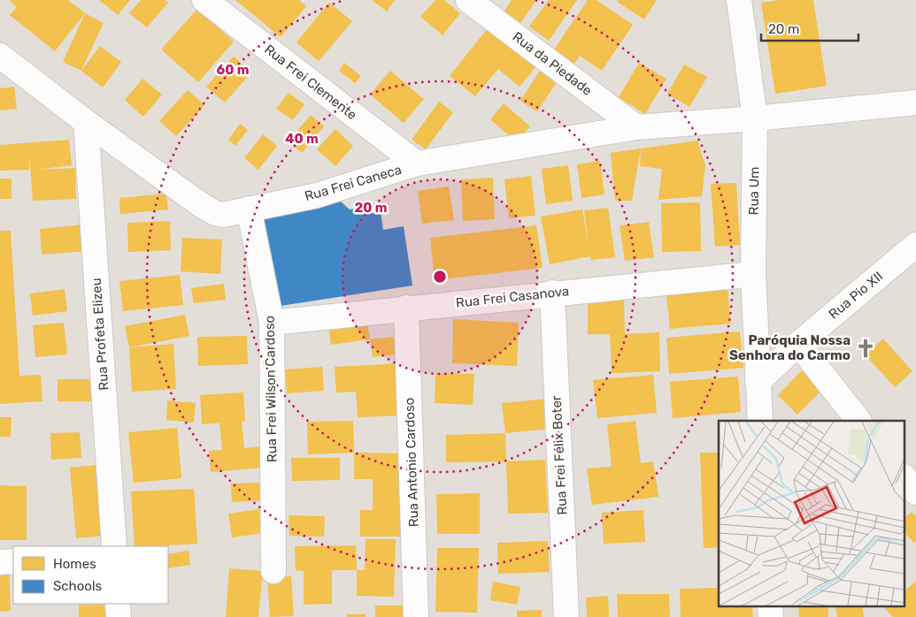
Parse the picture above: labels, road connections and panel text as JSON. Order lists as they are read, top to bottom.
{
  "streets": {
    "street": [
      "Rua da Piedade",
      "Rua Frei Clemente",
      "Rua Frei Caneca",
      "Rua Um",
      "Rua Pio XII",
      "Rua Frei Casanova",
      "Rua Profeta Elizeu",
      "Rua Frei Wilson Cardoso",
      "Rua Frei Félix Boter",
      "Rua Antonio Cardoso"
    ]
  },
  "crossings": [
    ["Rua da Piedade", "Rua Frei Caneca"],
    ["Rua Frei Clemente", "Rua Frei Caneca"],
    ["Rua Frei Caneca", "Rua Um"],
    ["Rua Frei Caneca", "Rua Profeta Elizeu"],
    ["Rua Frei Caneca", "Rua Frei Wilson Cardoso"],
    ["Rua Um", "Rua Pio XII"],
    ["Rua Um", "Rua Frei Casanova"],
    ["Rua Frei Casanova", "Rua Frei Wilson Cardoso"],
    ["Rua Frei Casanova", "Rua Frei Félix Boter"],
    ["Rua Frei Casanova", "Rua Antonio Cardoso"]
  ],
  "places": {
    "church": ["Paróquia Nossa Senhora do Carmo"]
  },
  "legend": ["Homes", "Schools"],
  "scale_bar": "20 m",
  "rings": ["60 m", "40 m", "20 m"]
}
